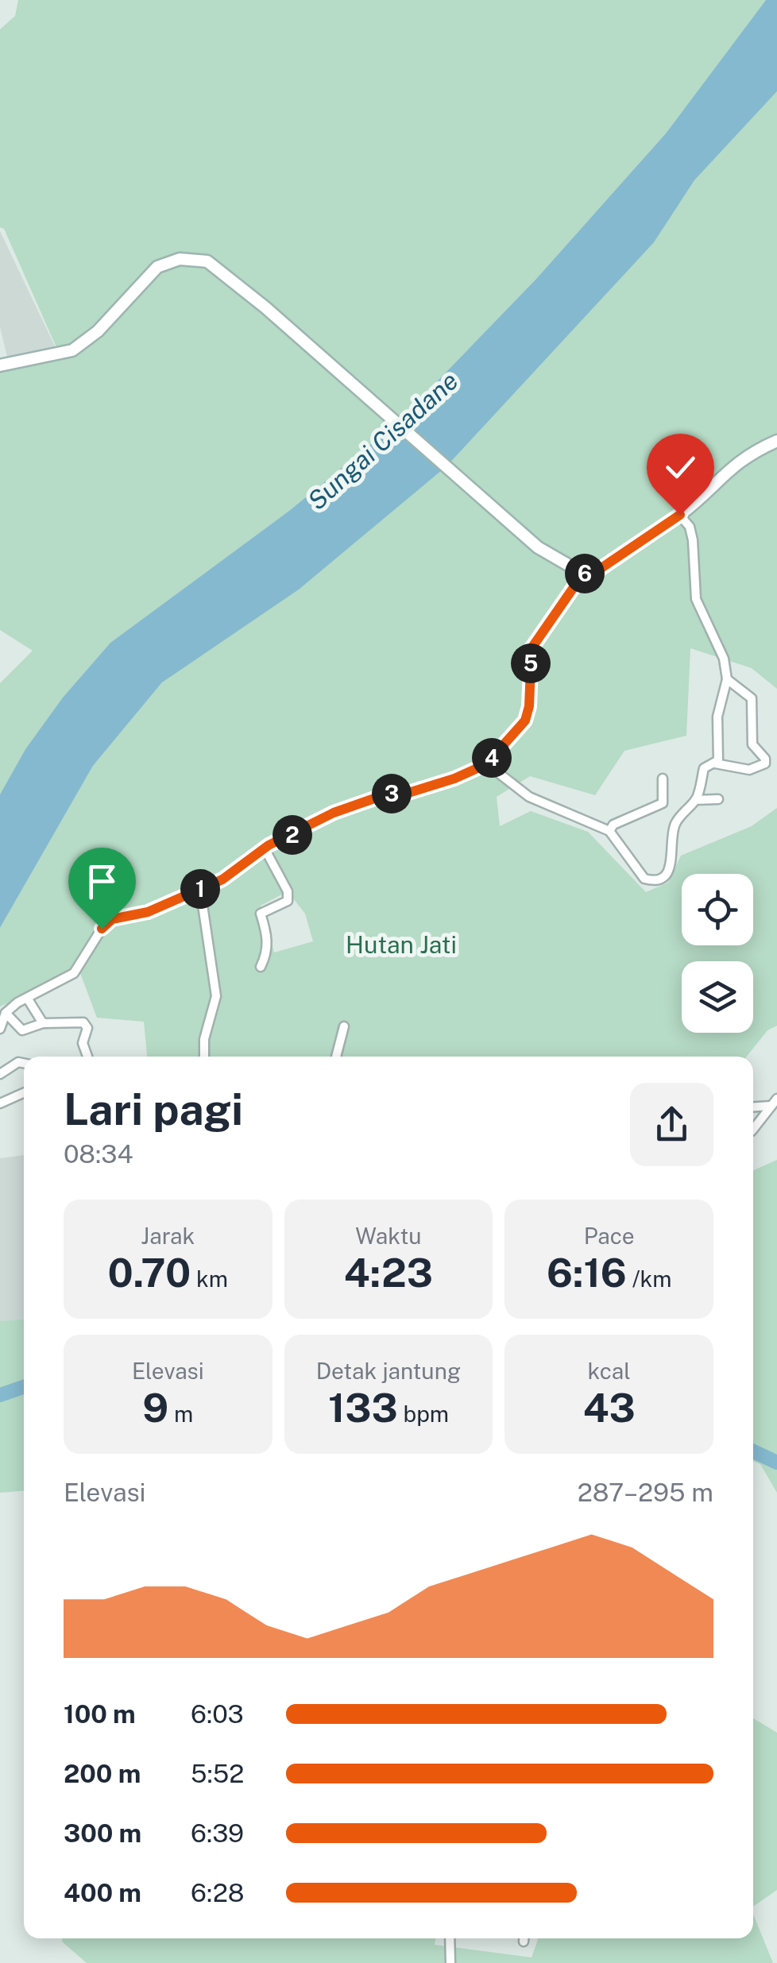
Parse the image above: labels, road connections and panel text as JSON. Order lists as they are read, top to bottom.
{
  "water": ["Sungai Cisadane"],
  "parks": ["Hutan Jati"],
  "page": {
    "pins": [
      "6",
      "5",
      "4",
      "3",
      "2",
      "1"
    ],
    "heading": ["Lari pagi", "08:34"],
    "stats": [
      ["Jarak", "0.70 km"],
      ["Waktu", "4:23"],
      ["Pace", "6:16 /km"],
      ["Elevasi", "9 m"],
      ["Detak jantung", "133 bpm"],
      ["kcal", "43"]
    ],
    "chart": ["Elevasi", "287–295 m"],
    "list": [
      {
        "name": "100 m",
        "note": "6:03"
      },
      {
        "name": "200 m",
        "note": "5:52"
      },
      {
        "name": "300 m",
        "note": "6:39"
      },
      {
        "name": "400 m",
        "note": "6:28"
      }
    ]
  }
}
